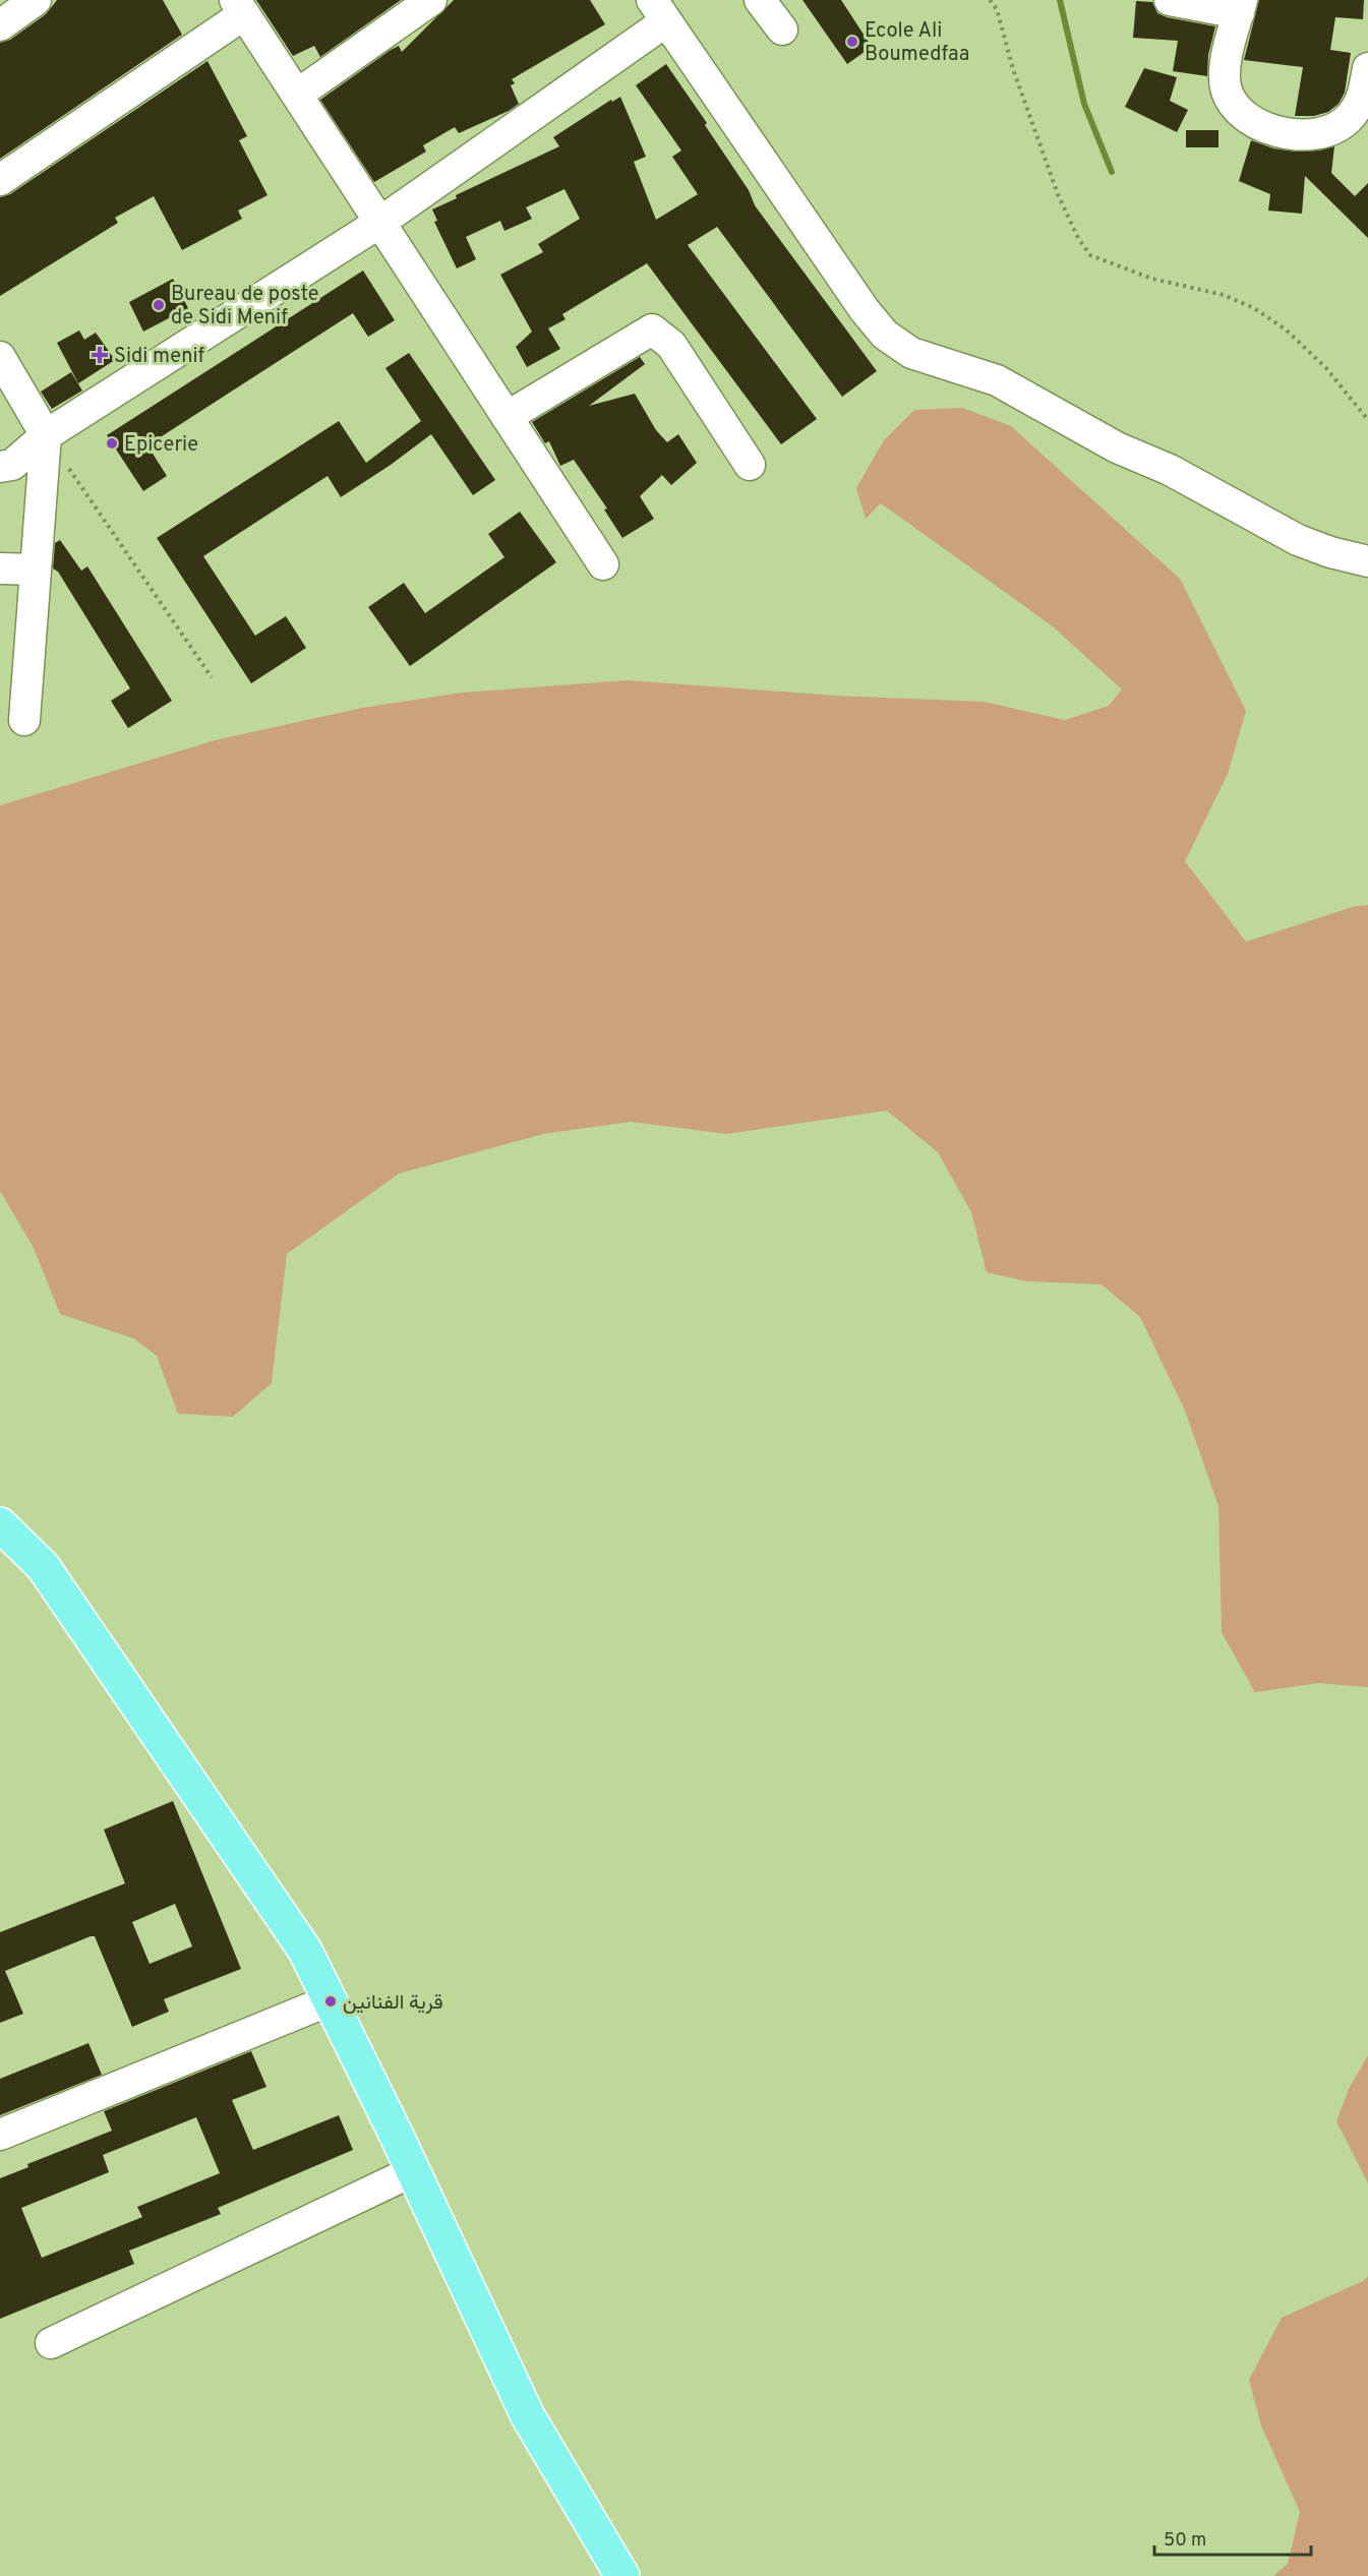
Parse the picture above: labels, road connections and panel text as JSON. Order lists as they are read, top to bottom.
{
  "places": {
    "other": [
      "Ecole Ali Boumedfaa",
      "Bureau de poste de Sidi Menif",
      "Epicerie",
      "قرية الفنانين"
    ],
    "health": ["Sidi menif"]
  },
  "scale_bar": "50 m"
}
